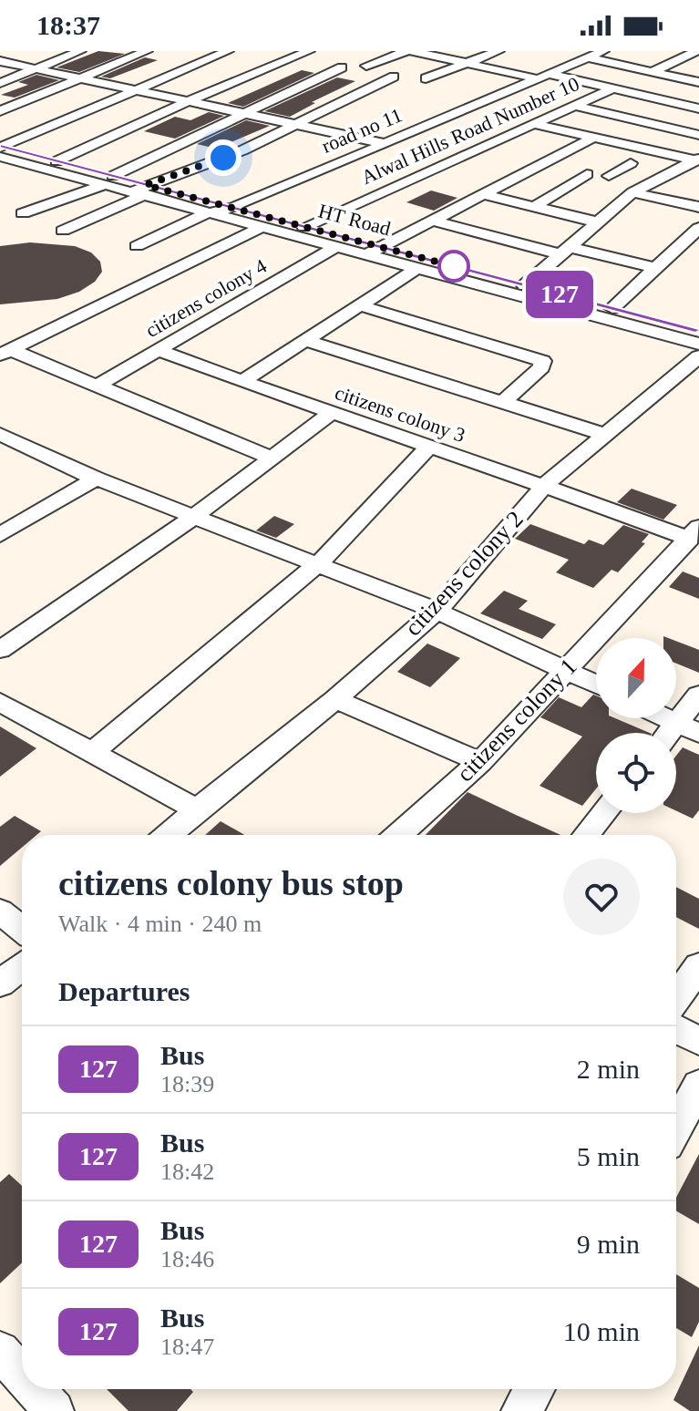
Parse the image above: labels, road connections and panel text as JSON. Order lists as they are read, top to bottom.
{
  "streets": {
    "street": [
      "road no 11",
      "Alwal Hills Road Number 10",
      "HT Road",
      "citizens colony 4",
      "citizens colony 3",
      "citizens colony 2",
      "citizens colony 1"
    ]
  },
  "crossings": [
    ["road no 11", "HT Road"],
    ["Alwal Hills Road Number 10", "HT Road"],
    ["HT Road", "citizens colony 4"],
    ["citizens colony 4", "citizens colony 3"],
    ["citizens colony 3", "citizens colony 2"],
    ["citizens colony 3", "citizens colony 1"]
  ],
  "lines": ["bus line 127"],
  "north": "top",
  "page": {
    "status": "18:37",
    "on_map": "127",
    "heading": [
      ["citizens colony bus stop", "Walk · 4 min · 240 m"],
      "Departures"
    ],
    "list": [
      {
        "mark": "127",
        "name": "Bus",
        "note": "18:39",
        "value": "2 min"
      },
      {
        "mark": "127",
        "name": "Bus",
        "note": "18:42",
        "value": "5 min"
      },
      {
        "mark": "127",
        "name": "Bus",
        "note": "18:46",
        "value": "9 min"
      },
      {
        "mark": "127",
        "name": "Bus",
        "note": "18:47",
        "value": "10 min"
      }
    ]
  }
}
